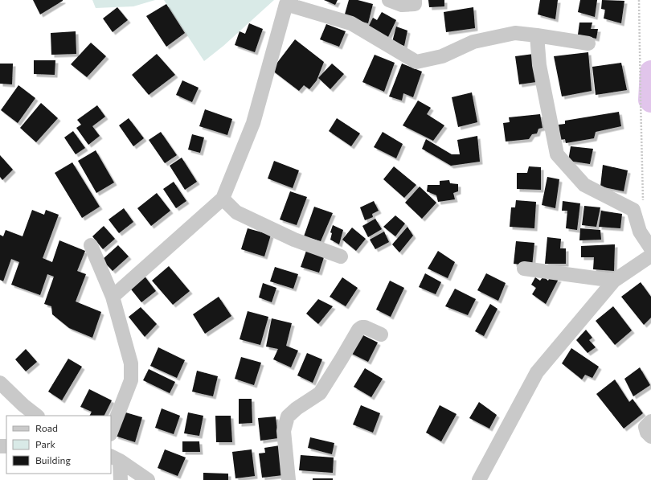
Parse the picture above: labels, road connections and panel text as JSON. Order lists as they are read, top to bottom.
{
  "legend": ["Road", "Park", "Building"]
}
